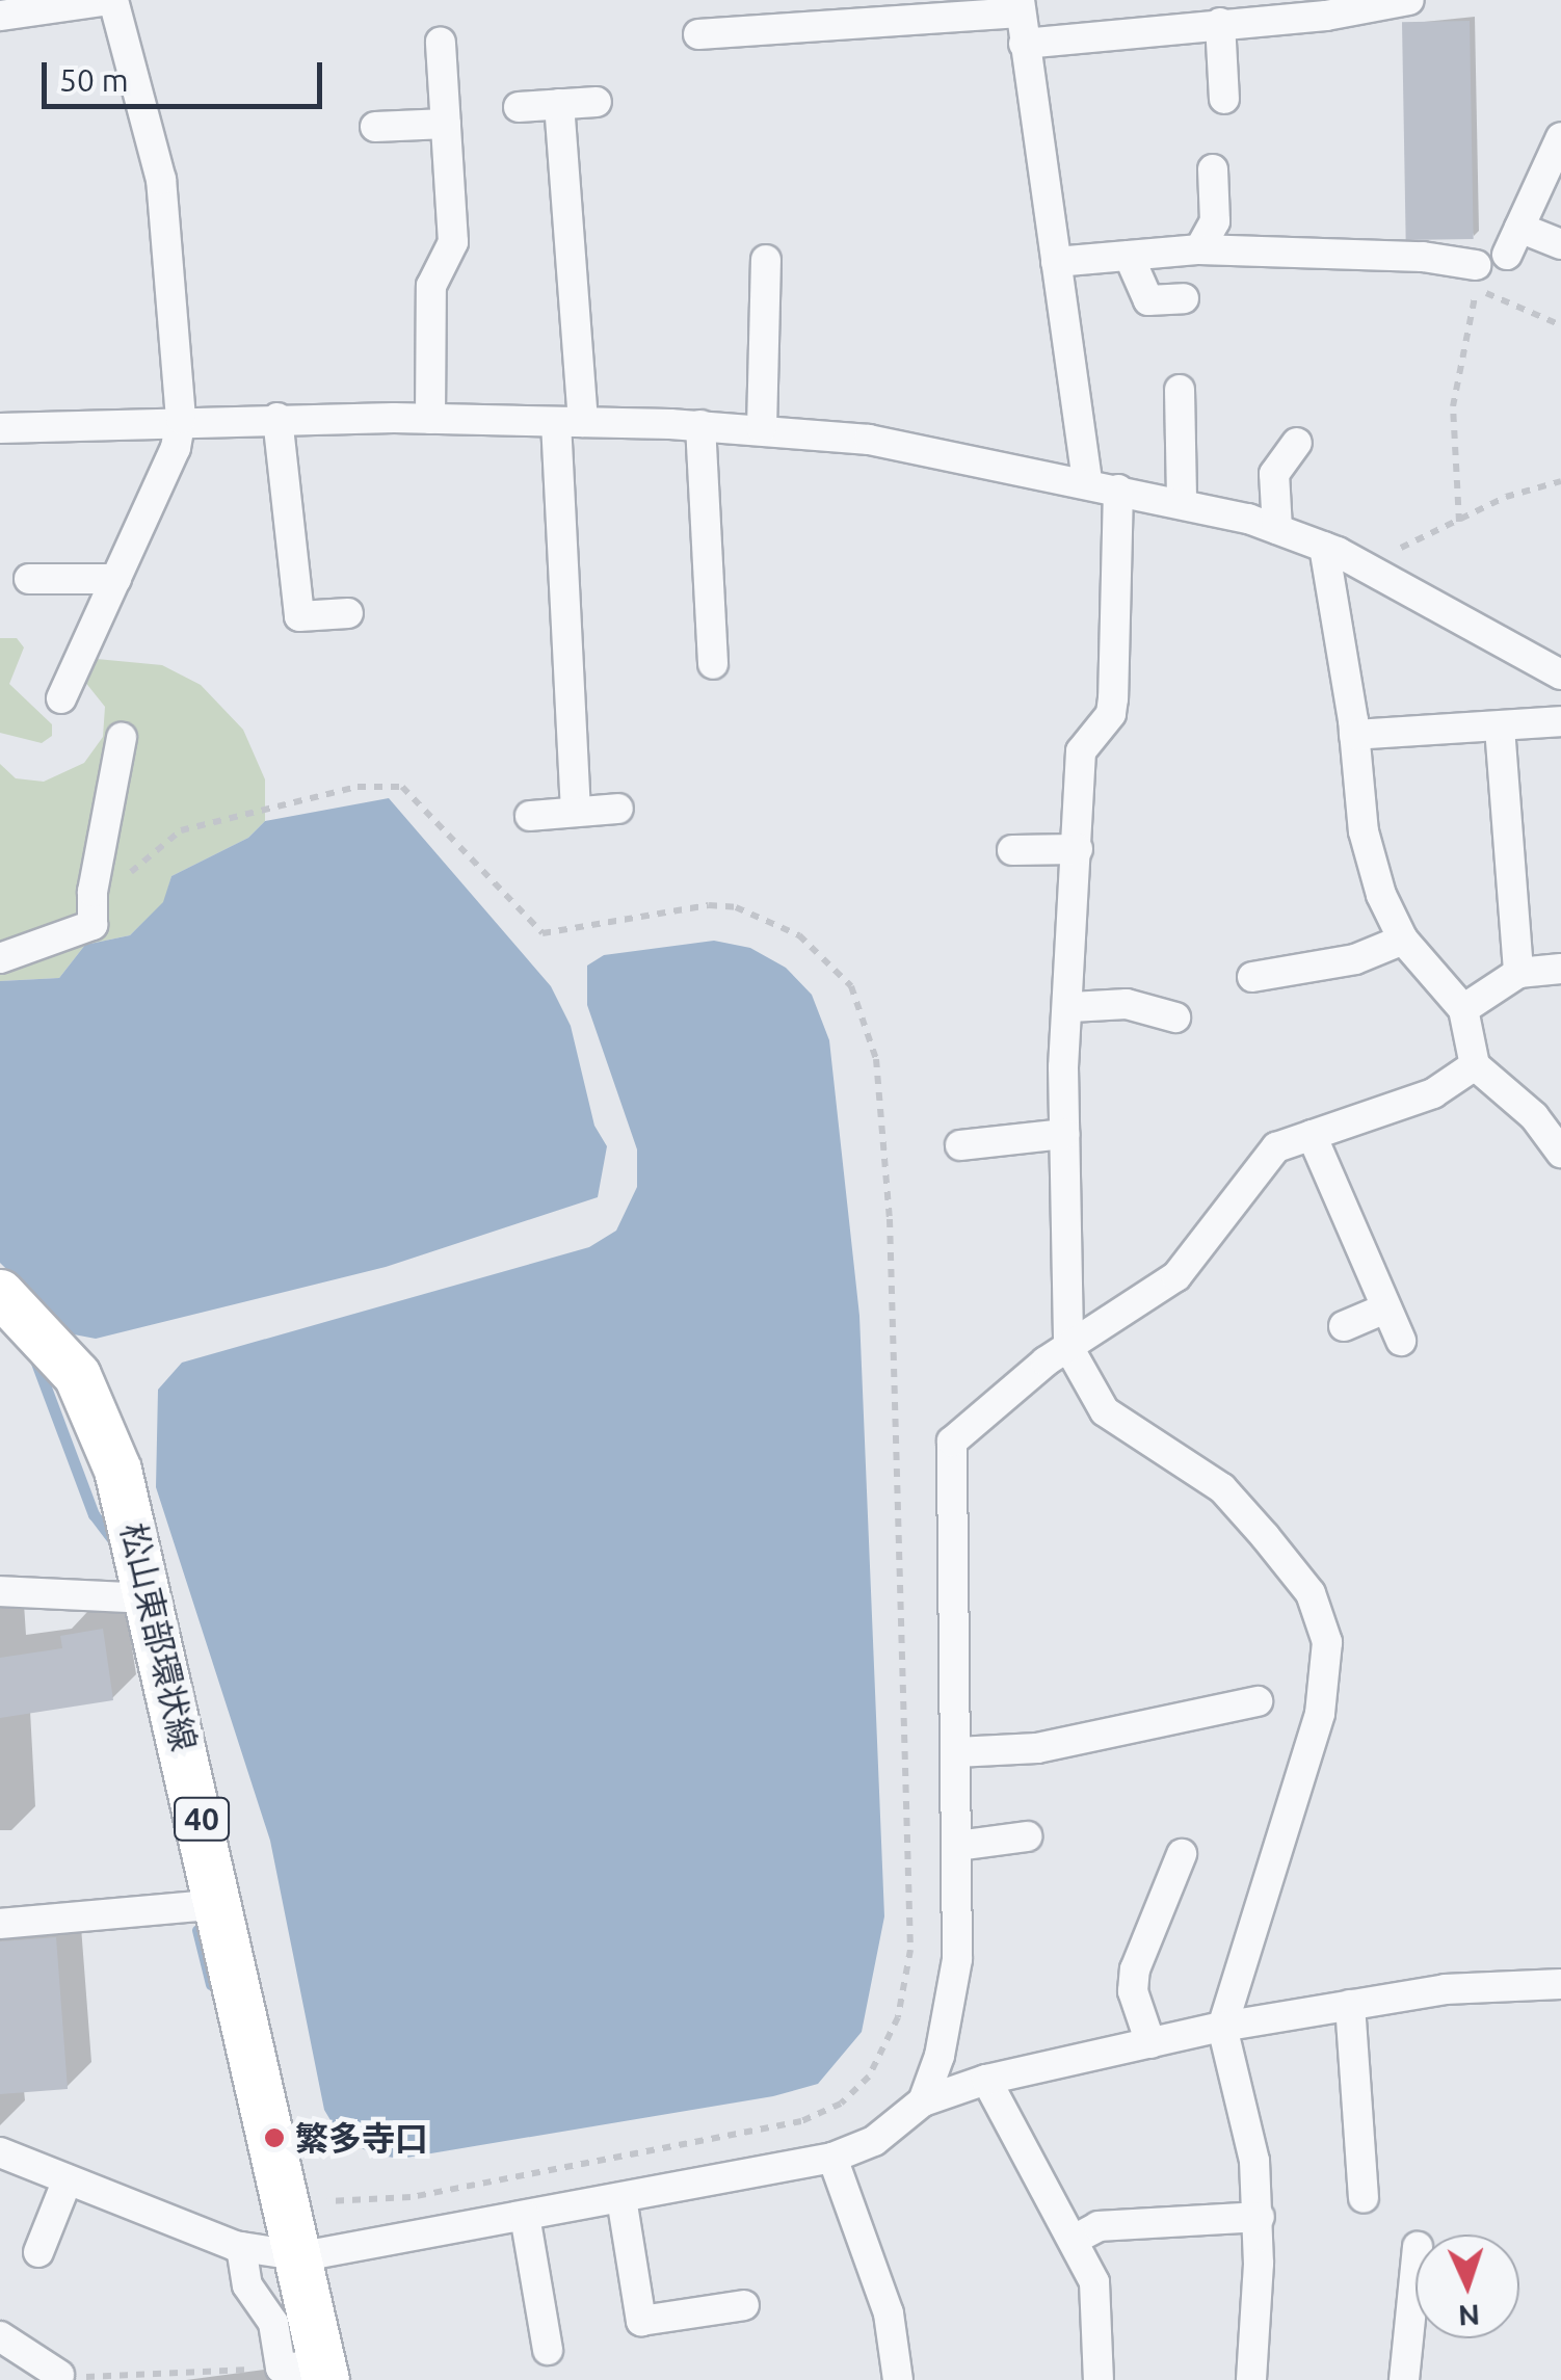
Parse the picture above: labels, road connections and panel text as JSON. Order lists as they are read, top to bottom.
{
  "streets": {
    "main road": ["松山東部環状線", "40"]
  },
  "places": ["繁多寺口"],
  "scale_bar": "50 m",
  "north": "bottom"
}
